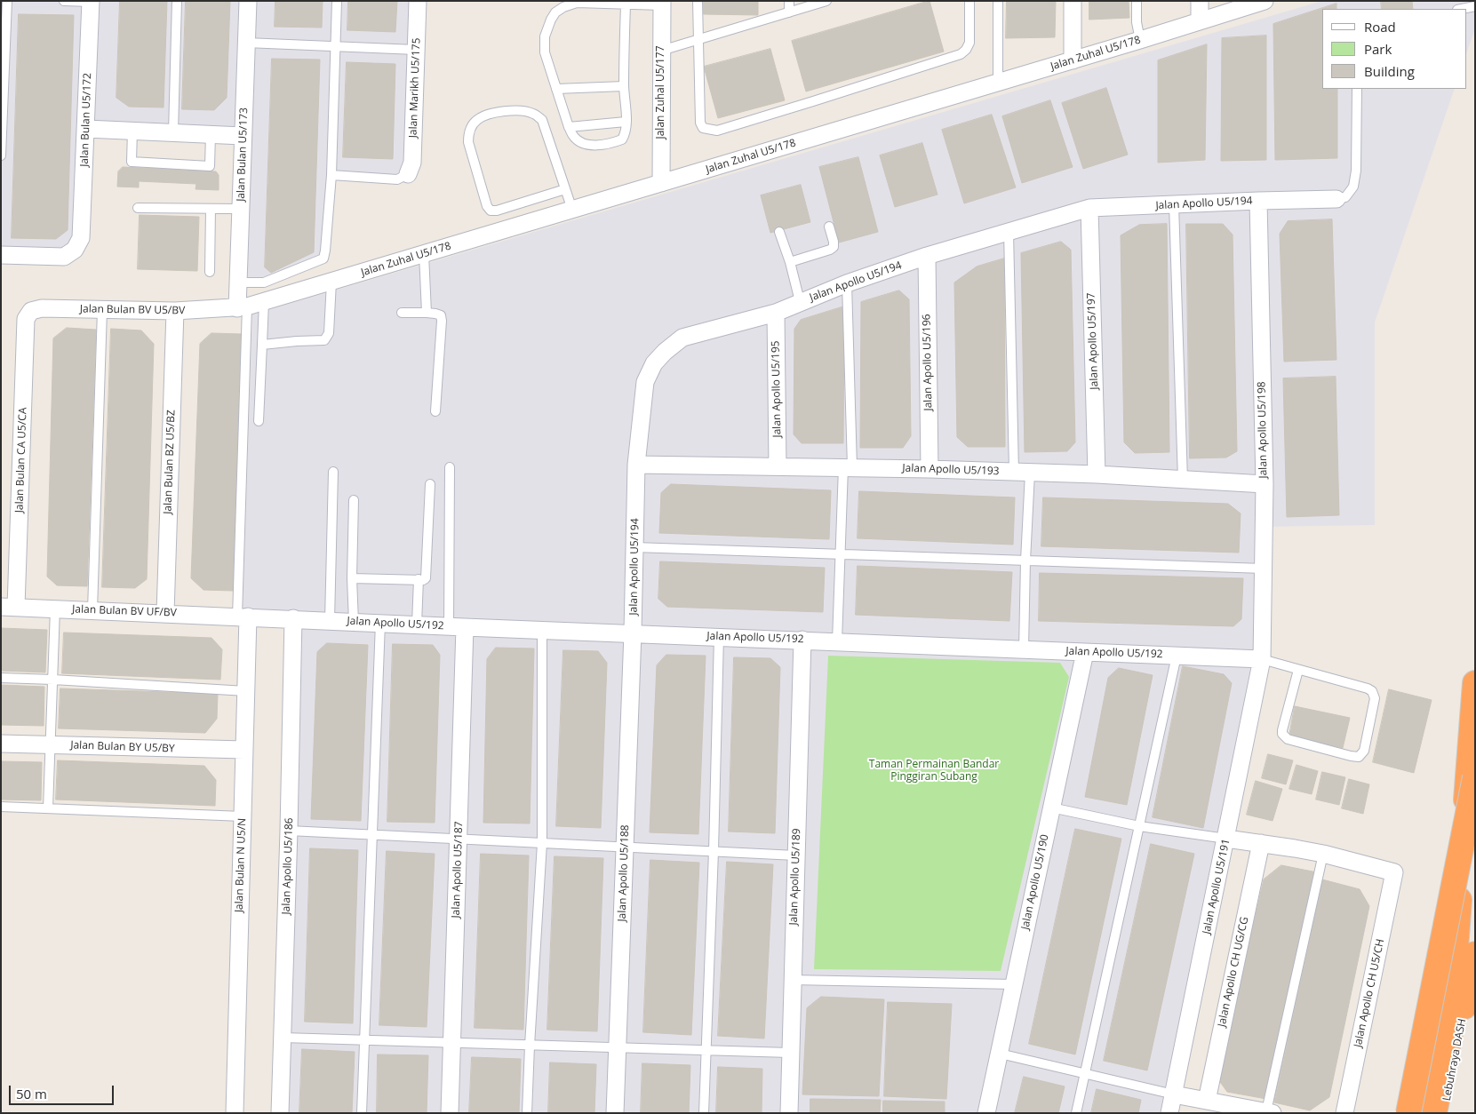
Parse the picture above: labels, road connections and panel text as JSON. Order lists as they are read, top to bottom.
{
  "streets": {
    "highway": ["Lebuhraya DASH"],
    "street": [
      "Jalan Zuhal U5/178",
      "Jalan Marikh U5/175",
      "Jalan Zuhal U5/177",
      "Jalan Bulan U5/172",
      "Jalan Bulan U5/173",
      "Jalan Apollo U5/194",
      "Jalan Bulan BV U5/BV",
      "Jalan Apollo U5/197",
      "Jalan Apollo U5/196",
      "Jalan Apollo U5/195",
      "Jalan Apollo U5/198",
      "Jalan Bulan CA U5/CA",
      "Jalan Bulan BZ U5/BZ",
      "Jalan Apollo U5/193",
      "Jalan Bulan BV UF/BV",
      "Jalan Apollo U5/192",
      "Jalan Bulan BY U5/BY",
      "Jalan Bulan N U5/N",
      "Jalan Apollo U5/186",
      "Jalan Apollo U5/187",
      "Jalan Apollo U5/188",
      "Jalan Apollo U5/189",
      "Jalan Apollo U5/190",
      "Jalan Apollo U5/191",
      "Jalan Apollo CH UG/CG",
      "Jalan Apollo CH U5/CH"
    ]
  },
  "crossings": [
    ["Jalan Zuhal U5/178", "Jalan Zuhal U5/177"],
    ["Jalan Zuhal U5/178", "Jalan Bulan U5/173"],
    ["Jalan Zuhal U5/178", "Jalan Bulan BV U5/BV"],
    ["Jalan Bulan U5/173", "Jalan Bulan BV U5/BV"],
    ["Jalan Apollo U5/194", "Jalan Apollo U5/197"],
    ["Jalan Apollo U5/194", "Jalan Apollo U5/196"],
    ["Jalan Apollo U5/194", "Jalan Apollo U5/195"],
    ["Jalan Apollo U5/194", "Jalan Apollo U5/198"],
    ["Jalan Apollo U5/194", "Jalan Apollo U5/193"],
    ["Jalan Apollo U5/194", "Jalan Apollo U5/192"],
    ["Jalan Apollo U5/194", "Jalan Apollo U5/188"],
    ["Jalan Bulan BV U5/BV", "Jalan Bulan CA U5/CA"],
    ["Jalan Bulan BV U5/BV", "Jalan Bulan BZ U5/BZ"],
    ["Jalan Apollo U5/197", "Jalan Apollo U5/193"],
    ["Jalan Apollo U5/196", "Jalan Apollo U5/193"],
    ["Jalan Apollo U5/195", "Jalan Apollo U5/193"],
    ["Jalan Apollo U5/198", "Jalan Apollo U5/193"],
    ["Jalan Apollo U5/198", "Jalan Apollo U5/192"],
    ["Jalan Apollo U5/198", "Jalan Apollo U5/191"],
    ["Jalan Bulan CA U5/CA", "Jalan Bulan BV UF/BV"],
    ["Jalan Bulan BZ U5/BZ", "Jalan Bulan BV UF/BV"],
    ["Jalan Bulan BV UF/BV", "Jalan Apollo U5/192"],
    ["Jalan Bulan BV UF/BV", "Jalan Bulan N U5/N"],
    ["Jalan Apollo U5/192", "Jalan Bulan N U5/N"],
    ["Jalan Apollo U5/192", "Jalan Apollo U5/186"],
    ["Jalan Apollo U5/192", "Jalan Apollo U5/187"],
    ["Jalan Apollo U5/192", "Jalan Apollo U5/188"],
    ["Jalan Apollo U5/192", "Jalan Apollo U5/189"],
    ["Jalan Apollo U5/192", "Jalan Apollo U5/190"],
    ["Jalan Apollo U5/192", "Jalan Apollo U5/191"],
    ["Jalan Bulan BY U5/BY", "Jalan Bulan N U5/N"]
  ],
  "parks": ["Taman Permainan Bandar Pinggiran Subang"],
  "legend": ["Road", "Park", "Building"],
  "scale_bar": "50 m"
}
